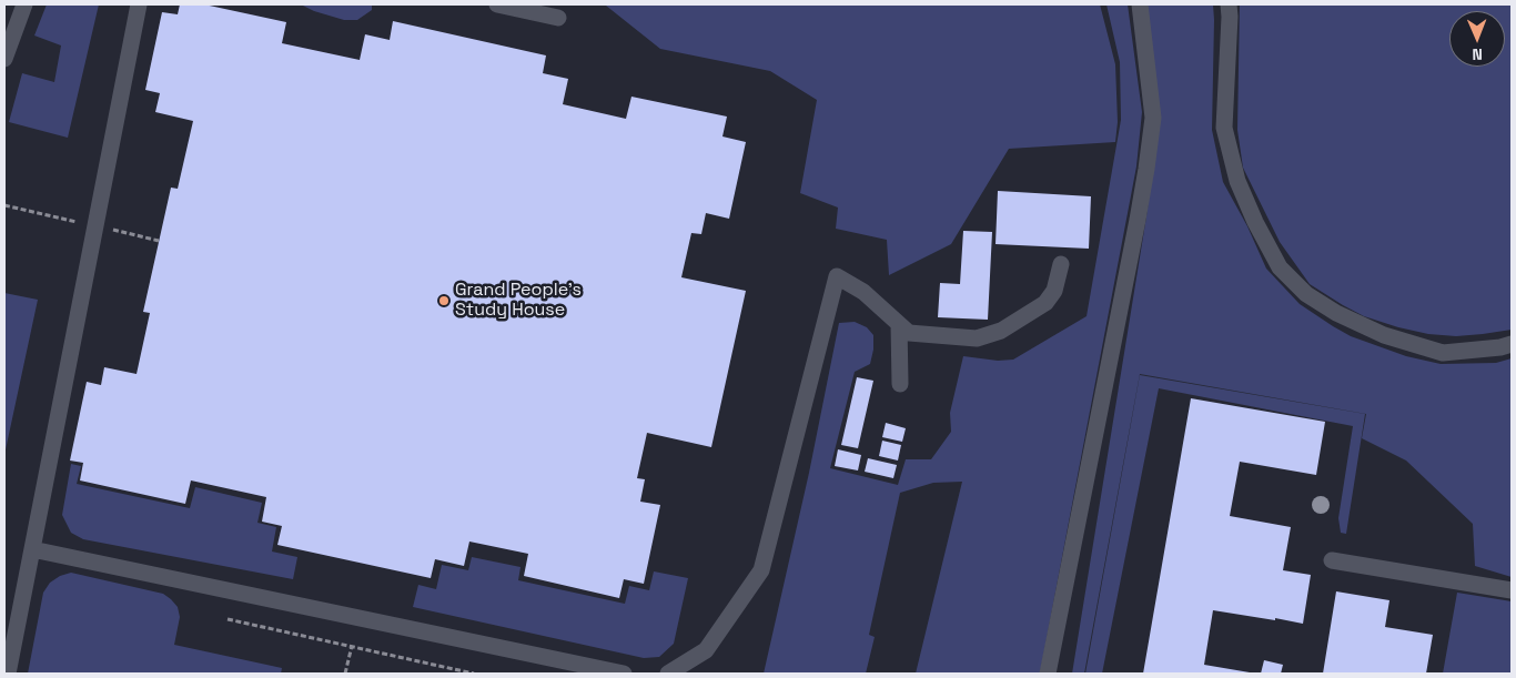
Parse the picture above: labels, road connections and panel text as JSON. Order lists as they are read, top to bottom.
{
  "places": ["Grand People's Study House"],
  "north": "bottom"
}
